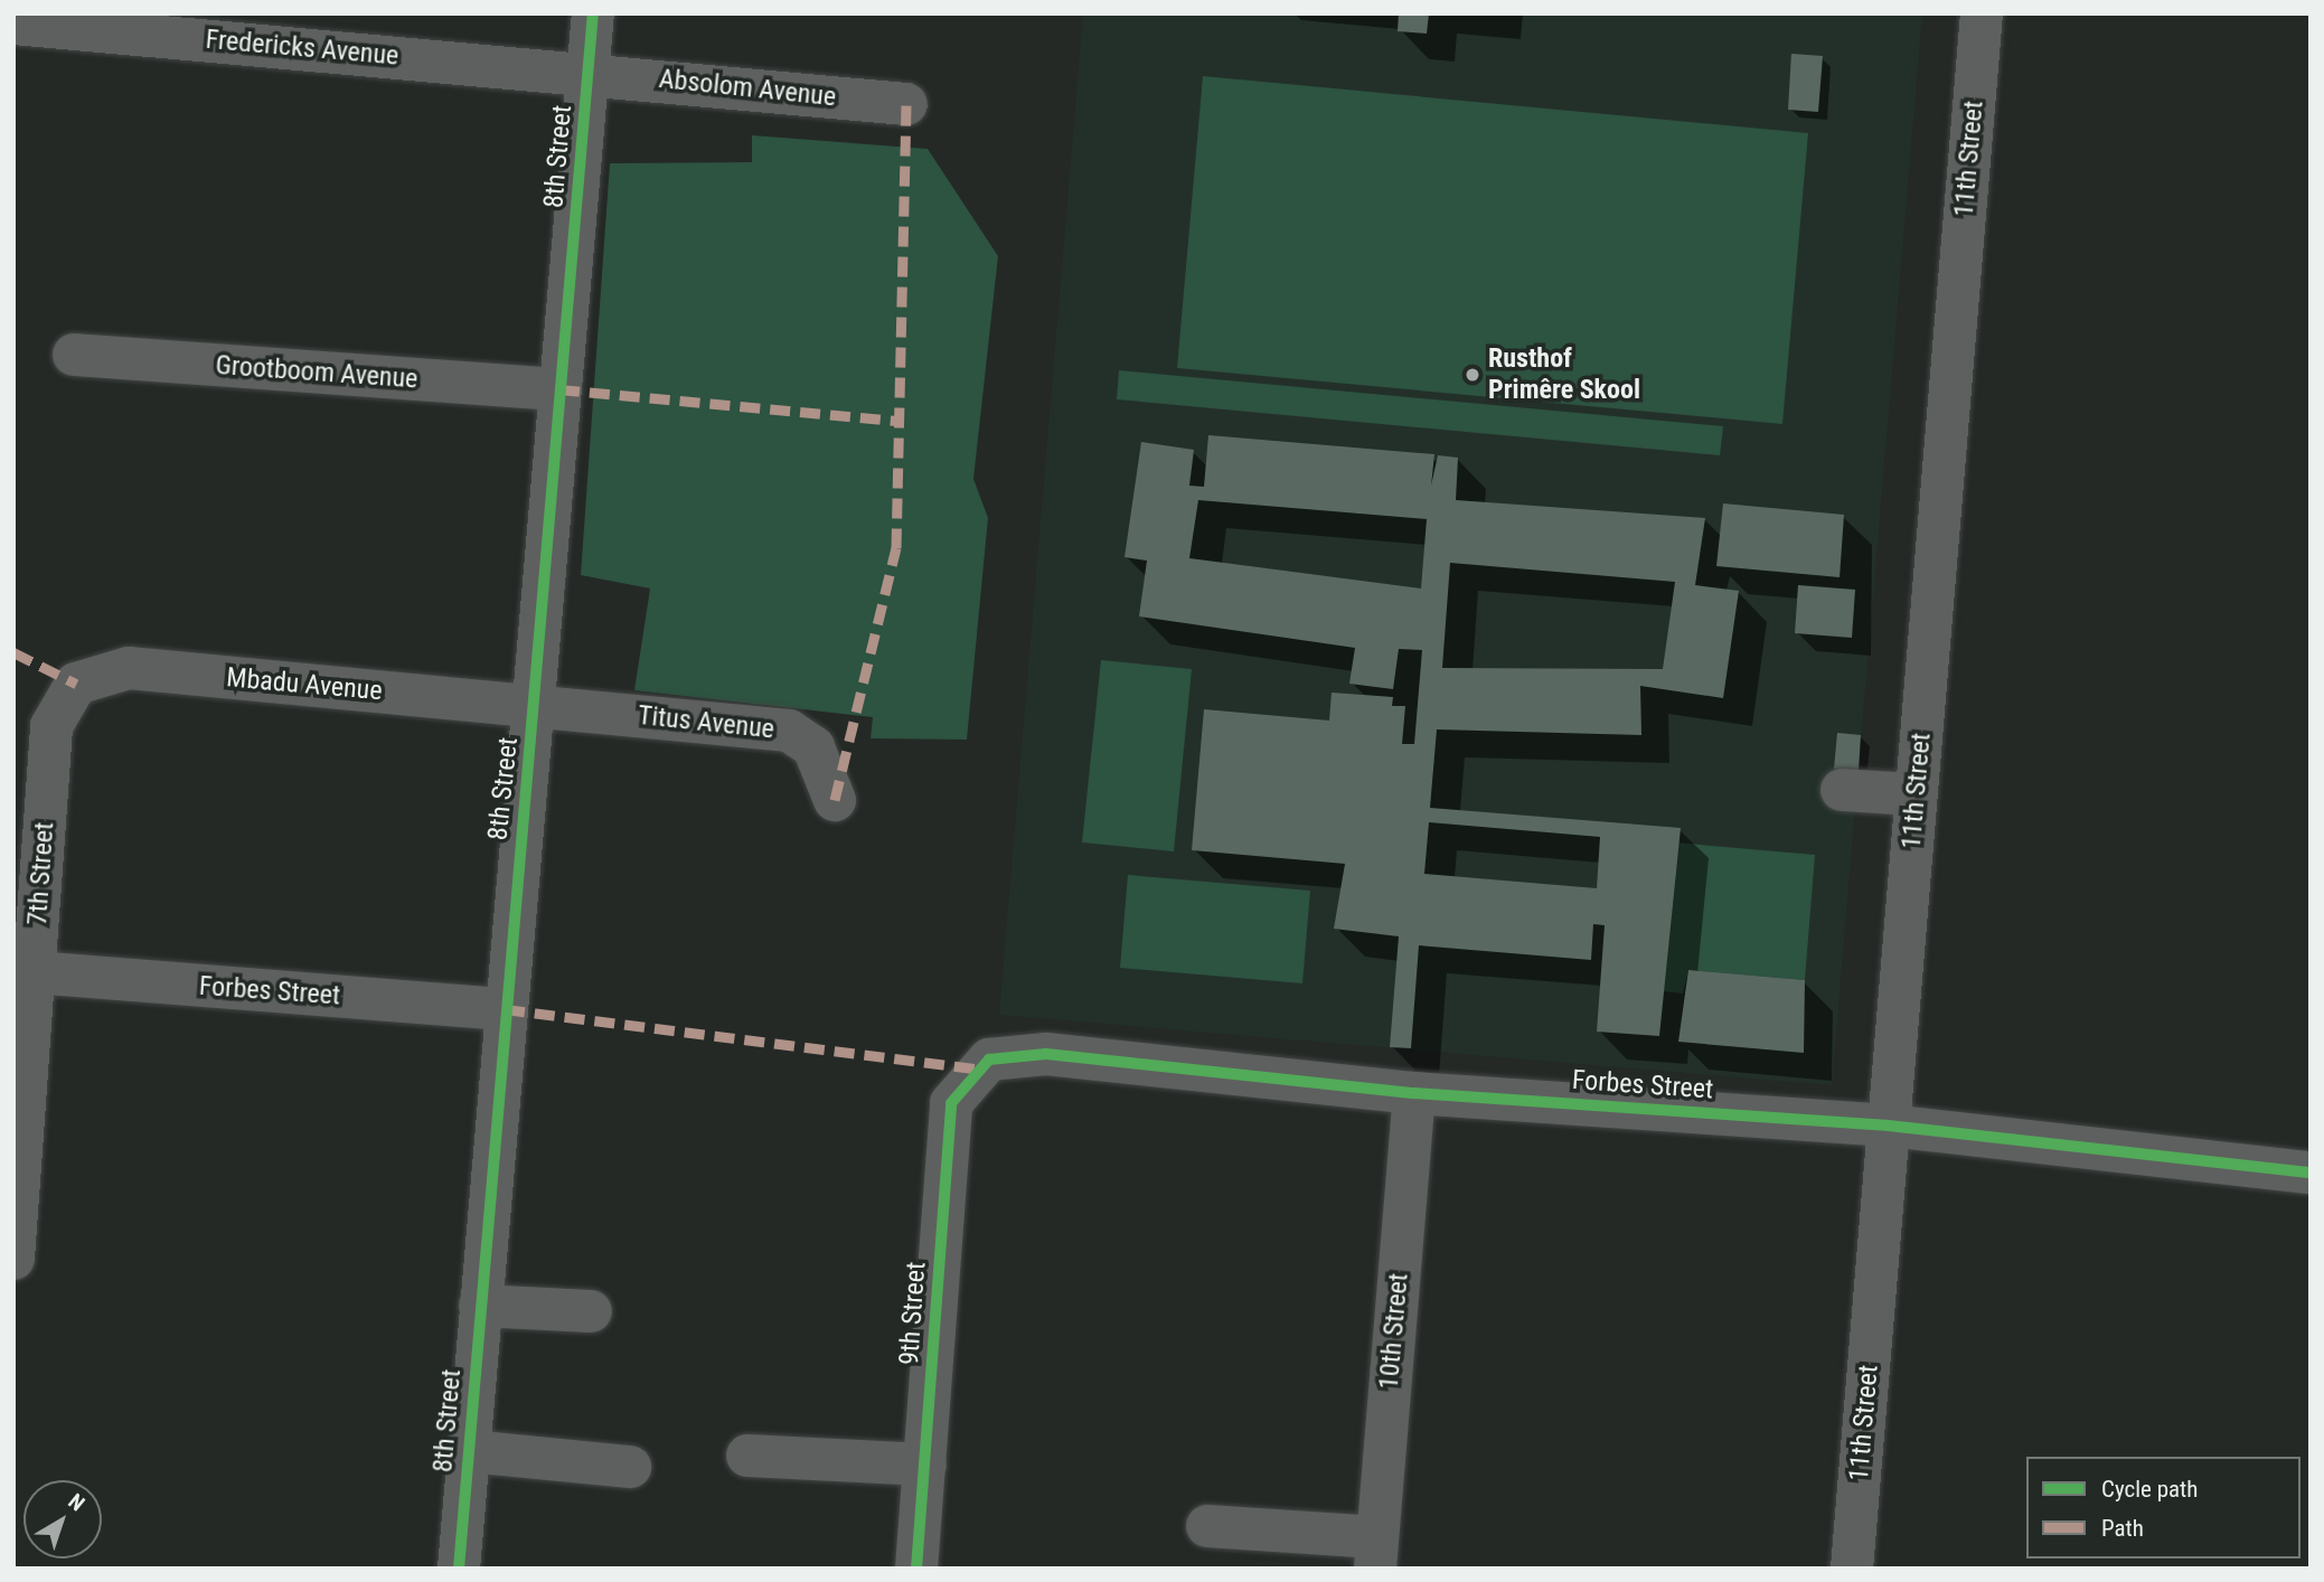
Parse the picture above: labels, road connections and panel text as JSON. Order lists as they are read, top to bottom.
{
  "streets": {
    "street": [
      "Fredericks Avenue",
      "Absolom Avenue",
      "8th Street",
      "11th Street",
      "Grootboom Avenue",
      "Mbadu Avenue",
      "Titus Avenue",
      "7th Street",
      "Forbes Street",
      "9th Street",
      "10th Street"
    ]
  },
  "crossings": [
    ["Fredericks Avenue", "Absolom Avenue"],
    ["Fredericks Avenue", "8th Street"],
    ["Absolom Avenue", "8th Street"],
    ["8th Street", "Grootboom Avenue"],
    ["8th Street", "Mbadu Avenue"],
    ["8th Street", "Titus Avenue"],
    ["8th Street", "Forbes Street"],
    ["11th Street", "Forbes Street"],
    ["Mbadu Avenue", "Titus Avenue"],
    ["Mbadu Avenue", "7th Street"],
    ["7th Street", "Forbes Street"],
    ["Forbes Street", "9th Street"],
    ["Forbes Street", "10th Street"]
  ],
  "places": ["Rusthof Primêre Skool"],
  "legend": ["Cycle path", "Path"],
  "north": "top right"
}
